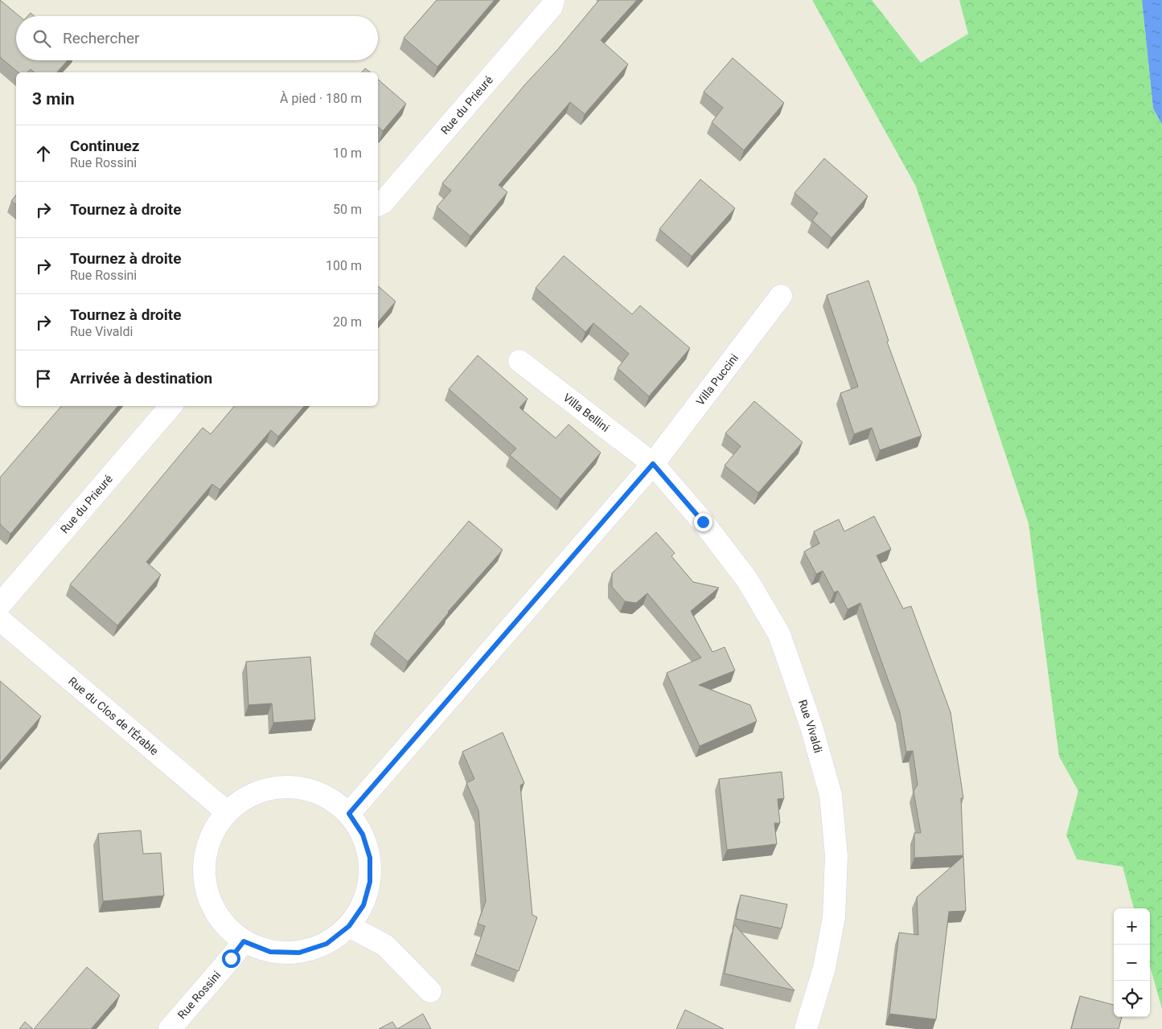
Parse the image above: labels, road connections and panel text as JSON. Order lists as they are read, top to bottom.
{
  "streets": {
    "street": [
      "Rue du Prieuré",
      "Villa Puccini",
      "Villa Bellini",
      "Rue du Clos de l'Érable",
      "Rue Vivaldi",
      "Rue Rossini"
    ]
  },
  "crossings": [
    ["Villa Puccini", "Villa Bellini"],
    ["Villa Puccini", "Rue Vivaldi"],
    ["Villa Bellini", "Rue Vivaldi"]
  ],
  "page": {
    "search": "Rechercher",
    "heading": ["3 min", "À pied · 180 m"],
    "list": [
      ["Continuez", "Rue Rossini", "10 m"],
      ["Tournez à droite", "50 m"],
      ["Tournez à droite", "Rue Rossini", "100 m"],
      ["Tournez à droite", "Rue Vivaldi", "20 m"],
      "Arrivée à destination"
    ],
    "map_buttons": ["+", "−"]
  }
}
